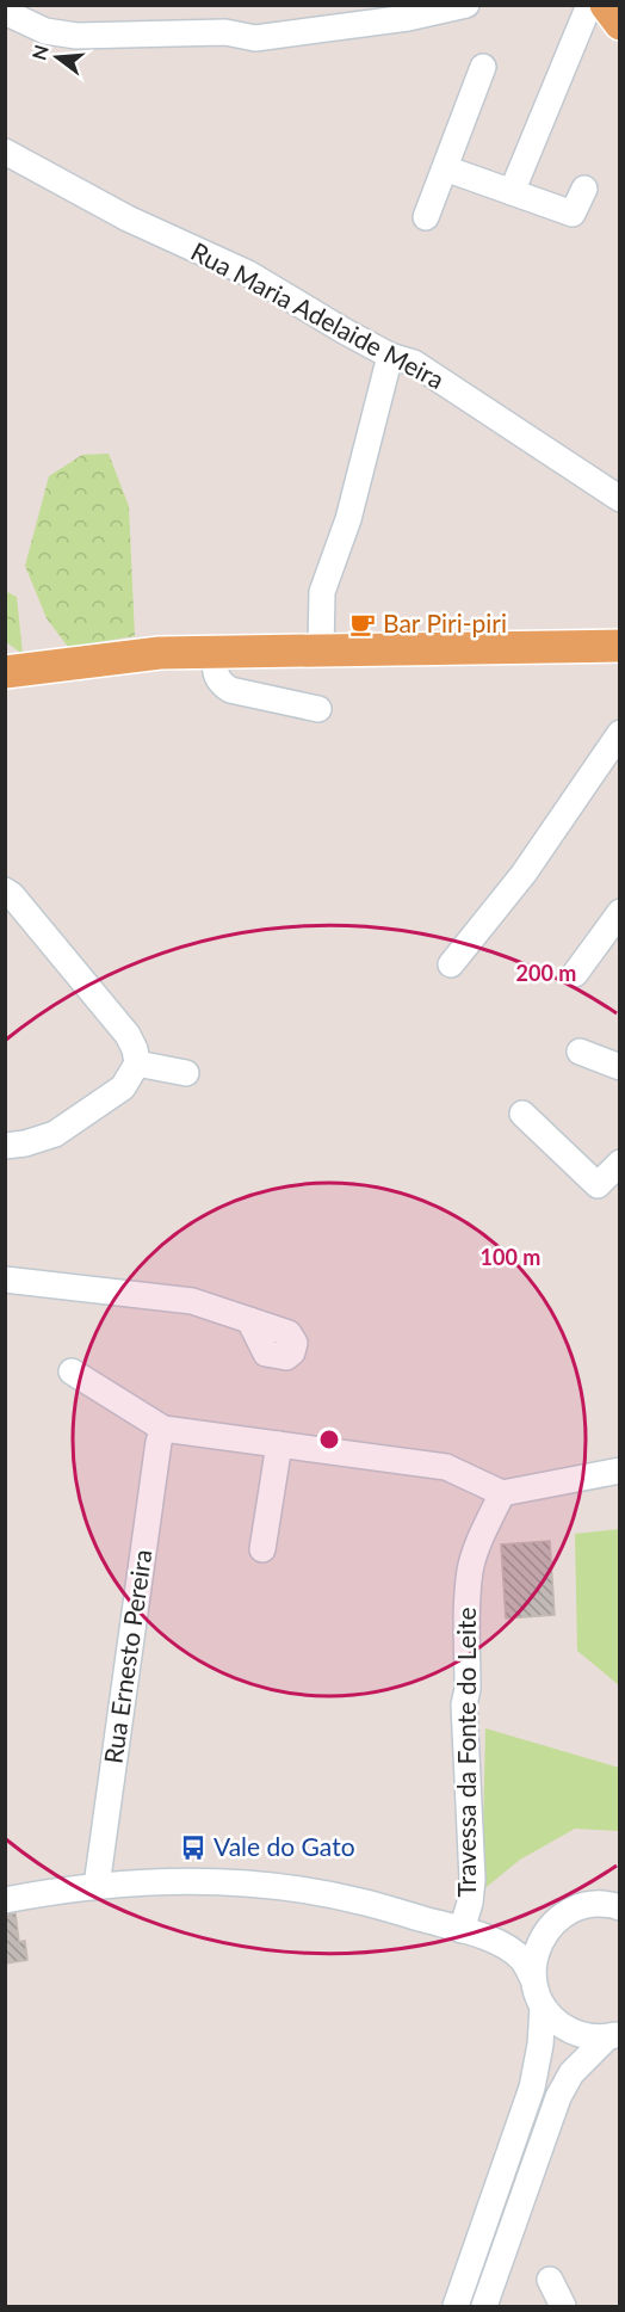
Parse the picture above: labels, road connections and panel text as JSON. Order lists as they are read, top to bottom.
{
  "streets": {
    "street": ["Rua Maria Adelaide Meira", "Rua Ernesto Pereira", "Travessa da Fonte do Leite"]
  },
  "places": {
    "cafe": ["Bar Piri-piri"],
    "bus stop": ["Vale do Gato"]
  },
  "north": "left",
  "rings": ["200 m", "100 m"]
}
